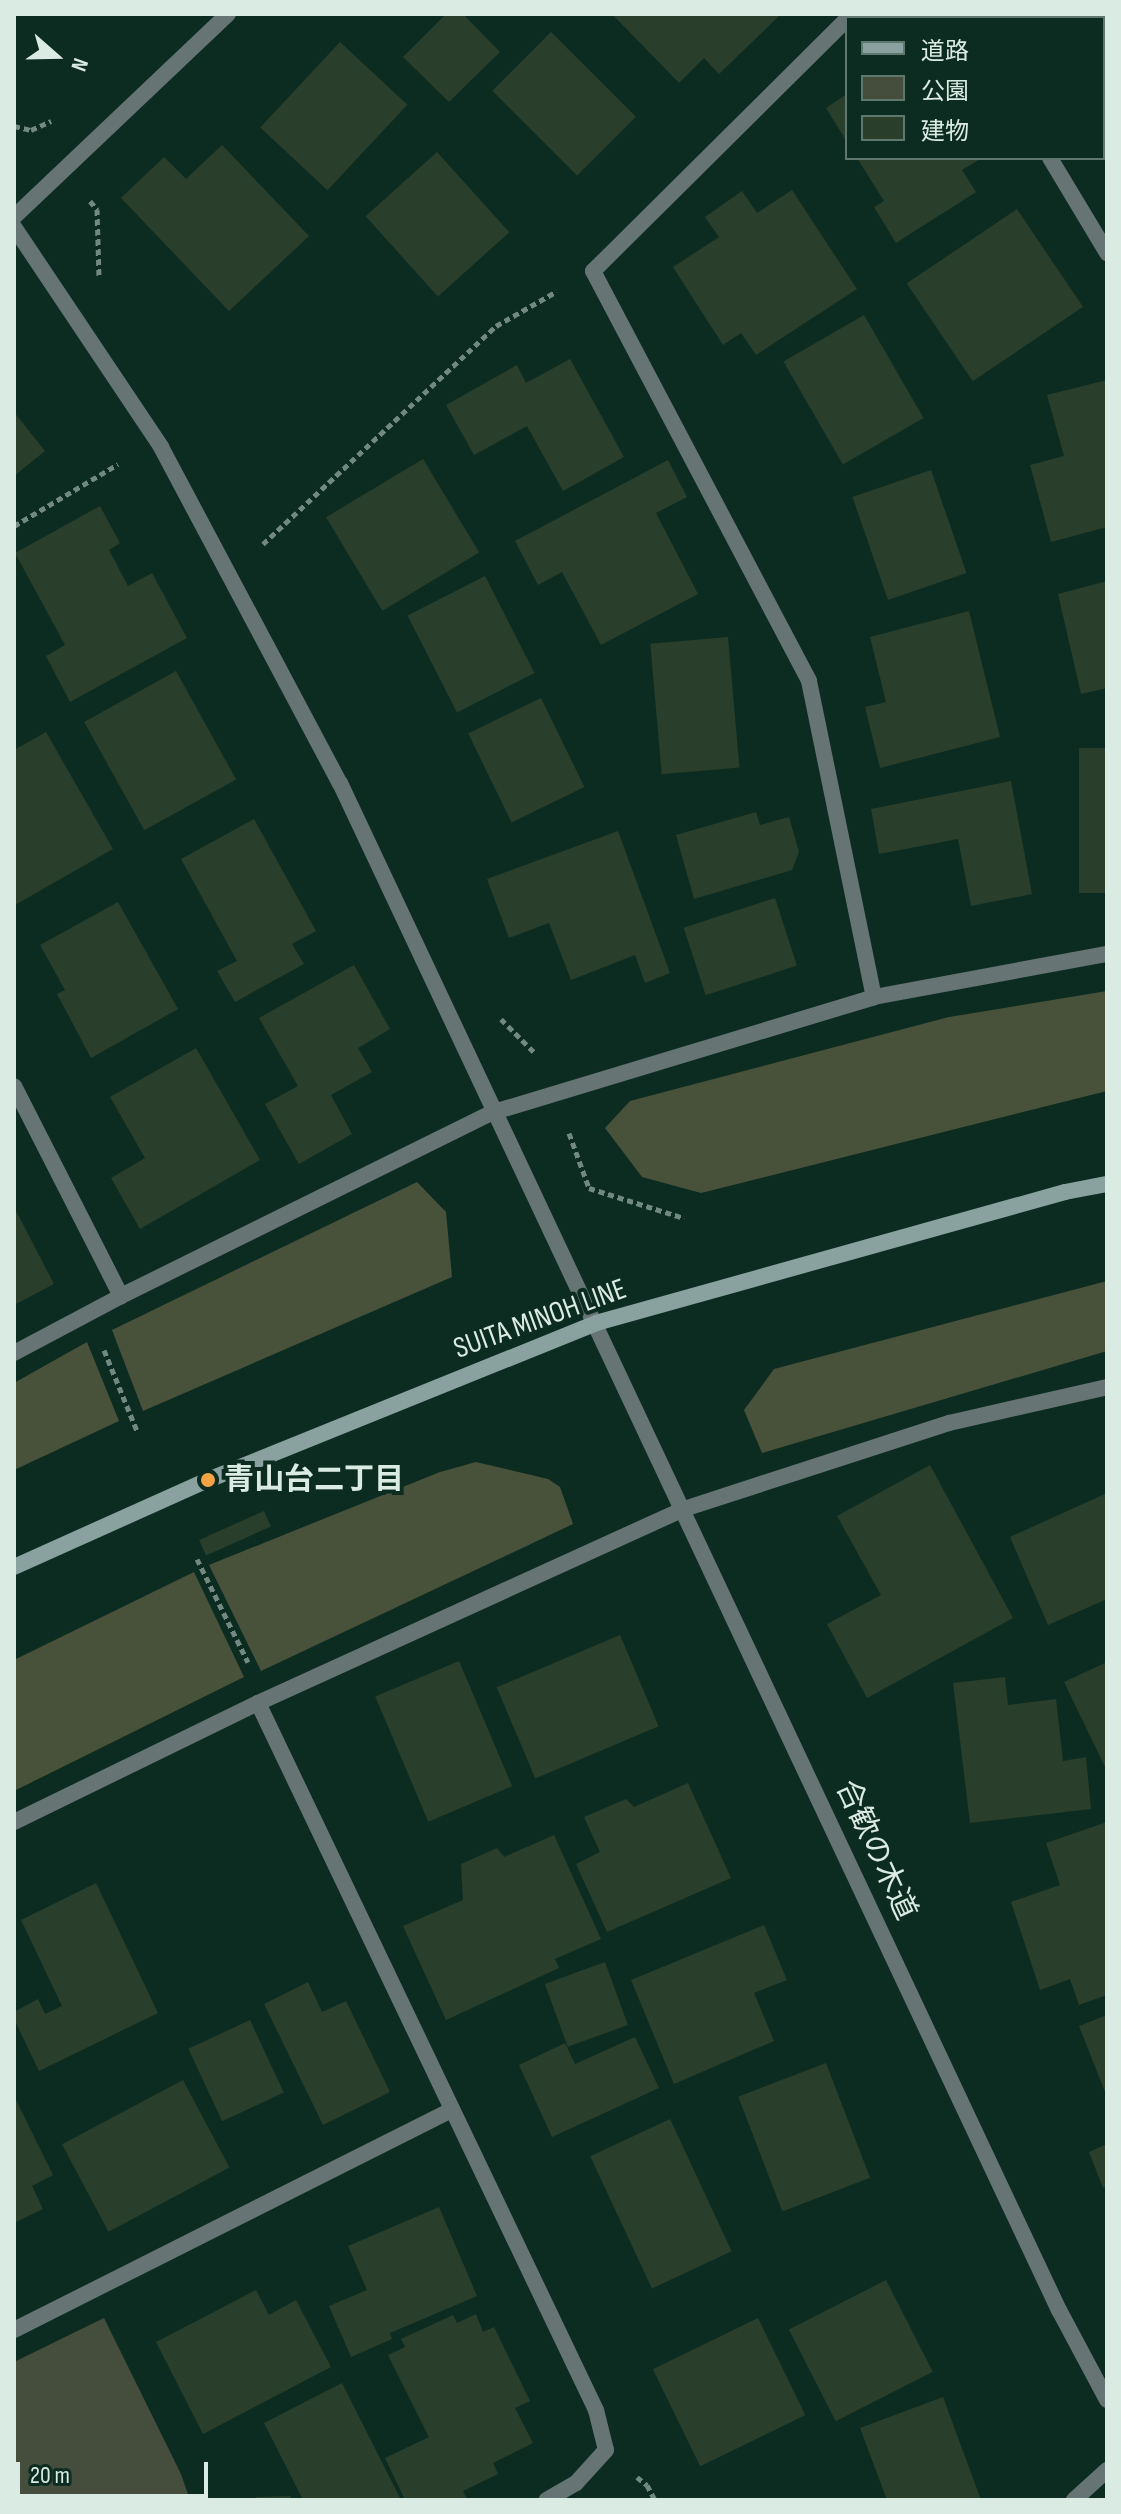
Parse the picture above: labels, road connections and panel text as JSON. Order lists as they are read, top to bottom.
{
  "streets": {
    "main road": ["SUITA MINOH LINE"],
    "street": ["合歓の木道"]
  },
  "crossings": [
    ["SUITA MINOH LINE", "合歓の木道"]
  ],
  "places": ["青山台二丁目"],
  "legend": ["道路", "公園", "建物"],
  "scale_bar": "20 m",
  "north": "right"
}
